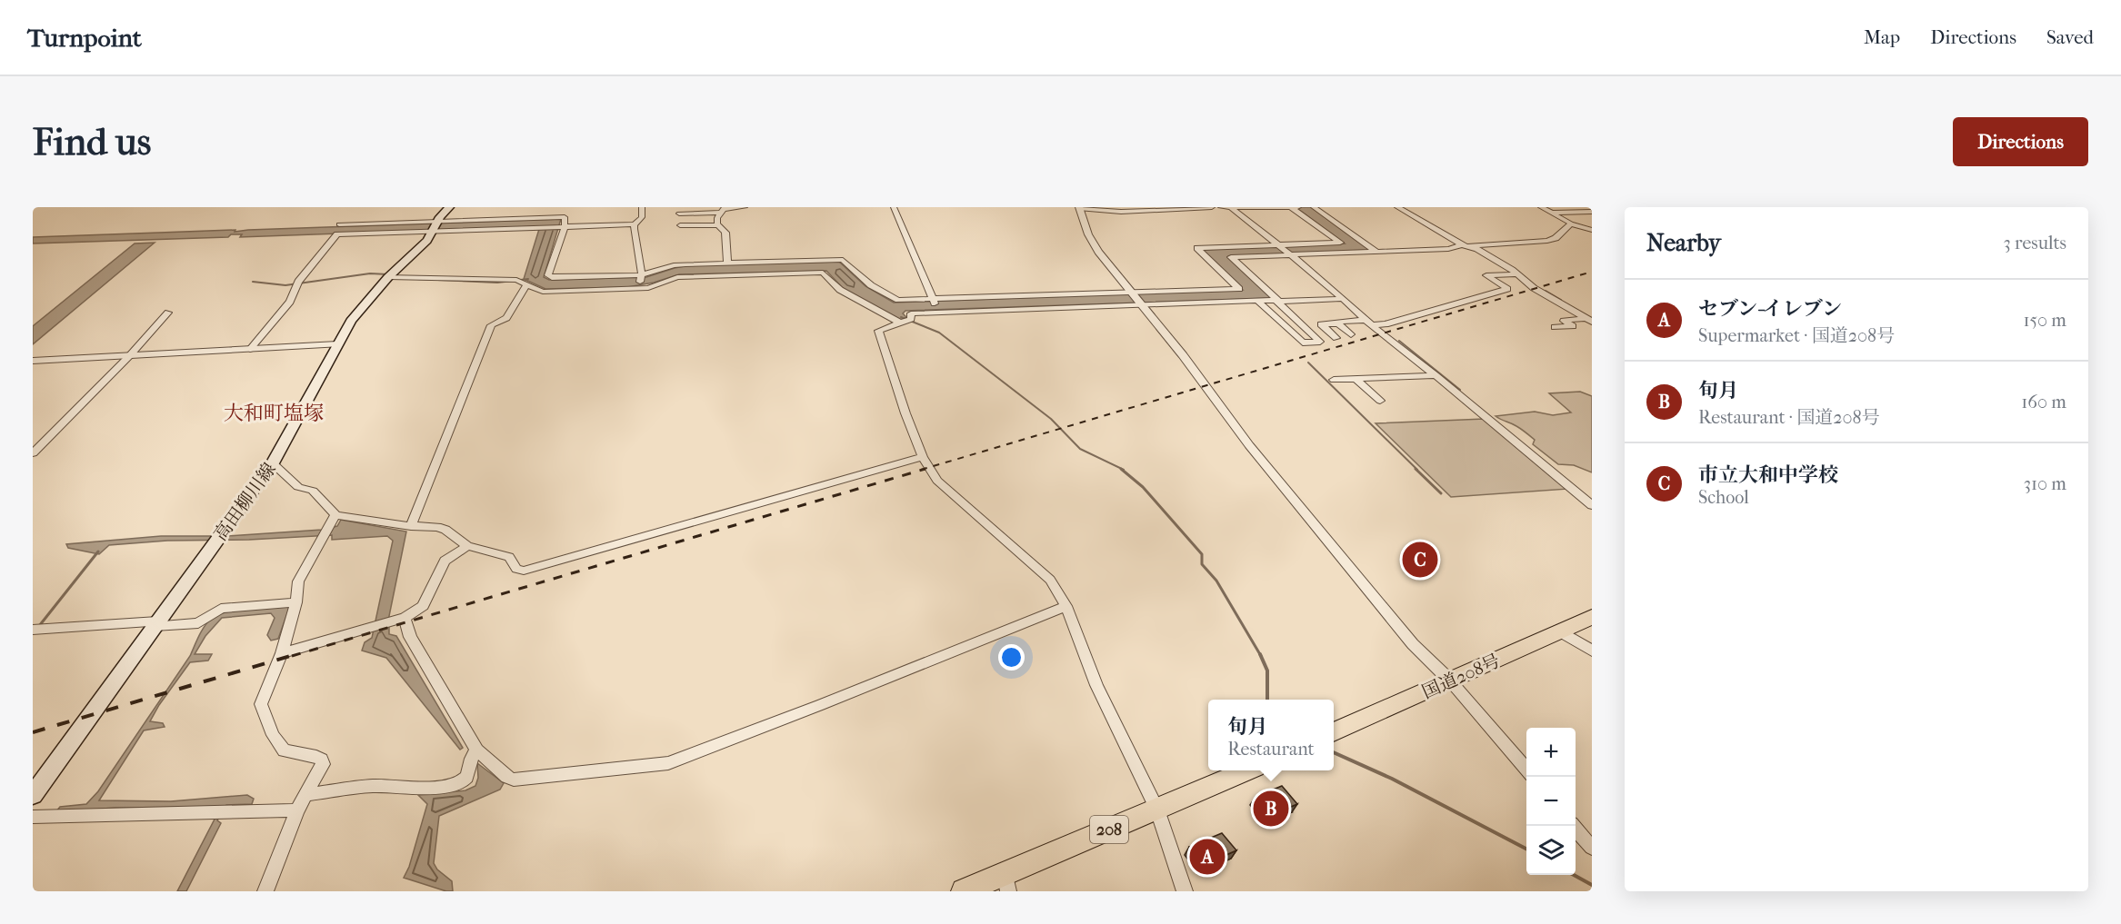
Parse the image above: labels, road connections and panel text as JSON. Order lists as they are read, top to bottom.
{
  "streets": {
    "highway": ["国道208号", "208"],
    "main road": ["高田柳川線"]
  },
  "districts": ["大和町塩塚"],
  "page": {
    "header": "Turnpoint",
    "nav": ["Map", "Directions", "Saved"],
    "buttons": "Directions",
    "title": "Find us",
    "heading": ["Nearby", "3 results"],
    "list": [
      {
        "mark": "A",
        "name": "セブン-イレブン",
        "note": "Supermarket · 国道208号",
        "value": "150 m"
      },
      {
        "mark": "B",
        "name": "旬月",
        "note": "Restaurant · 国道208号",
        "value": "160 m"
      },
      {
        "mark": "C",
        "name": "市立大和中学校",
        "note": "School",
        "value": "310 m"
      }
    ],
    "pins": ["C", "B", "A"],
    "popup": ["旬月", "Restaurant"],
    "map_buttons": ["+", "−"]
  }
}
